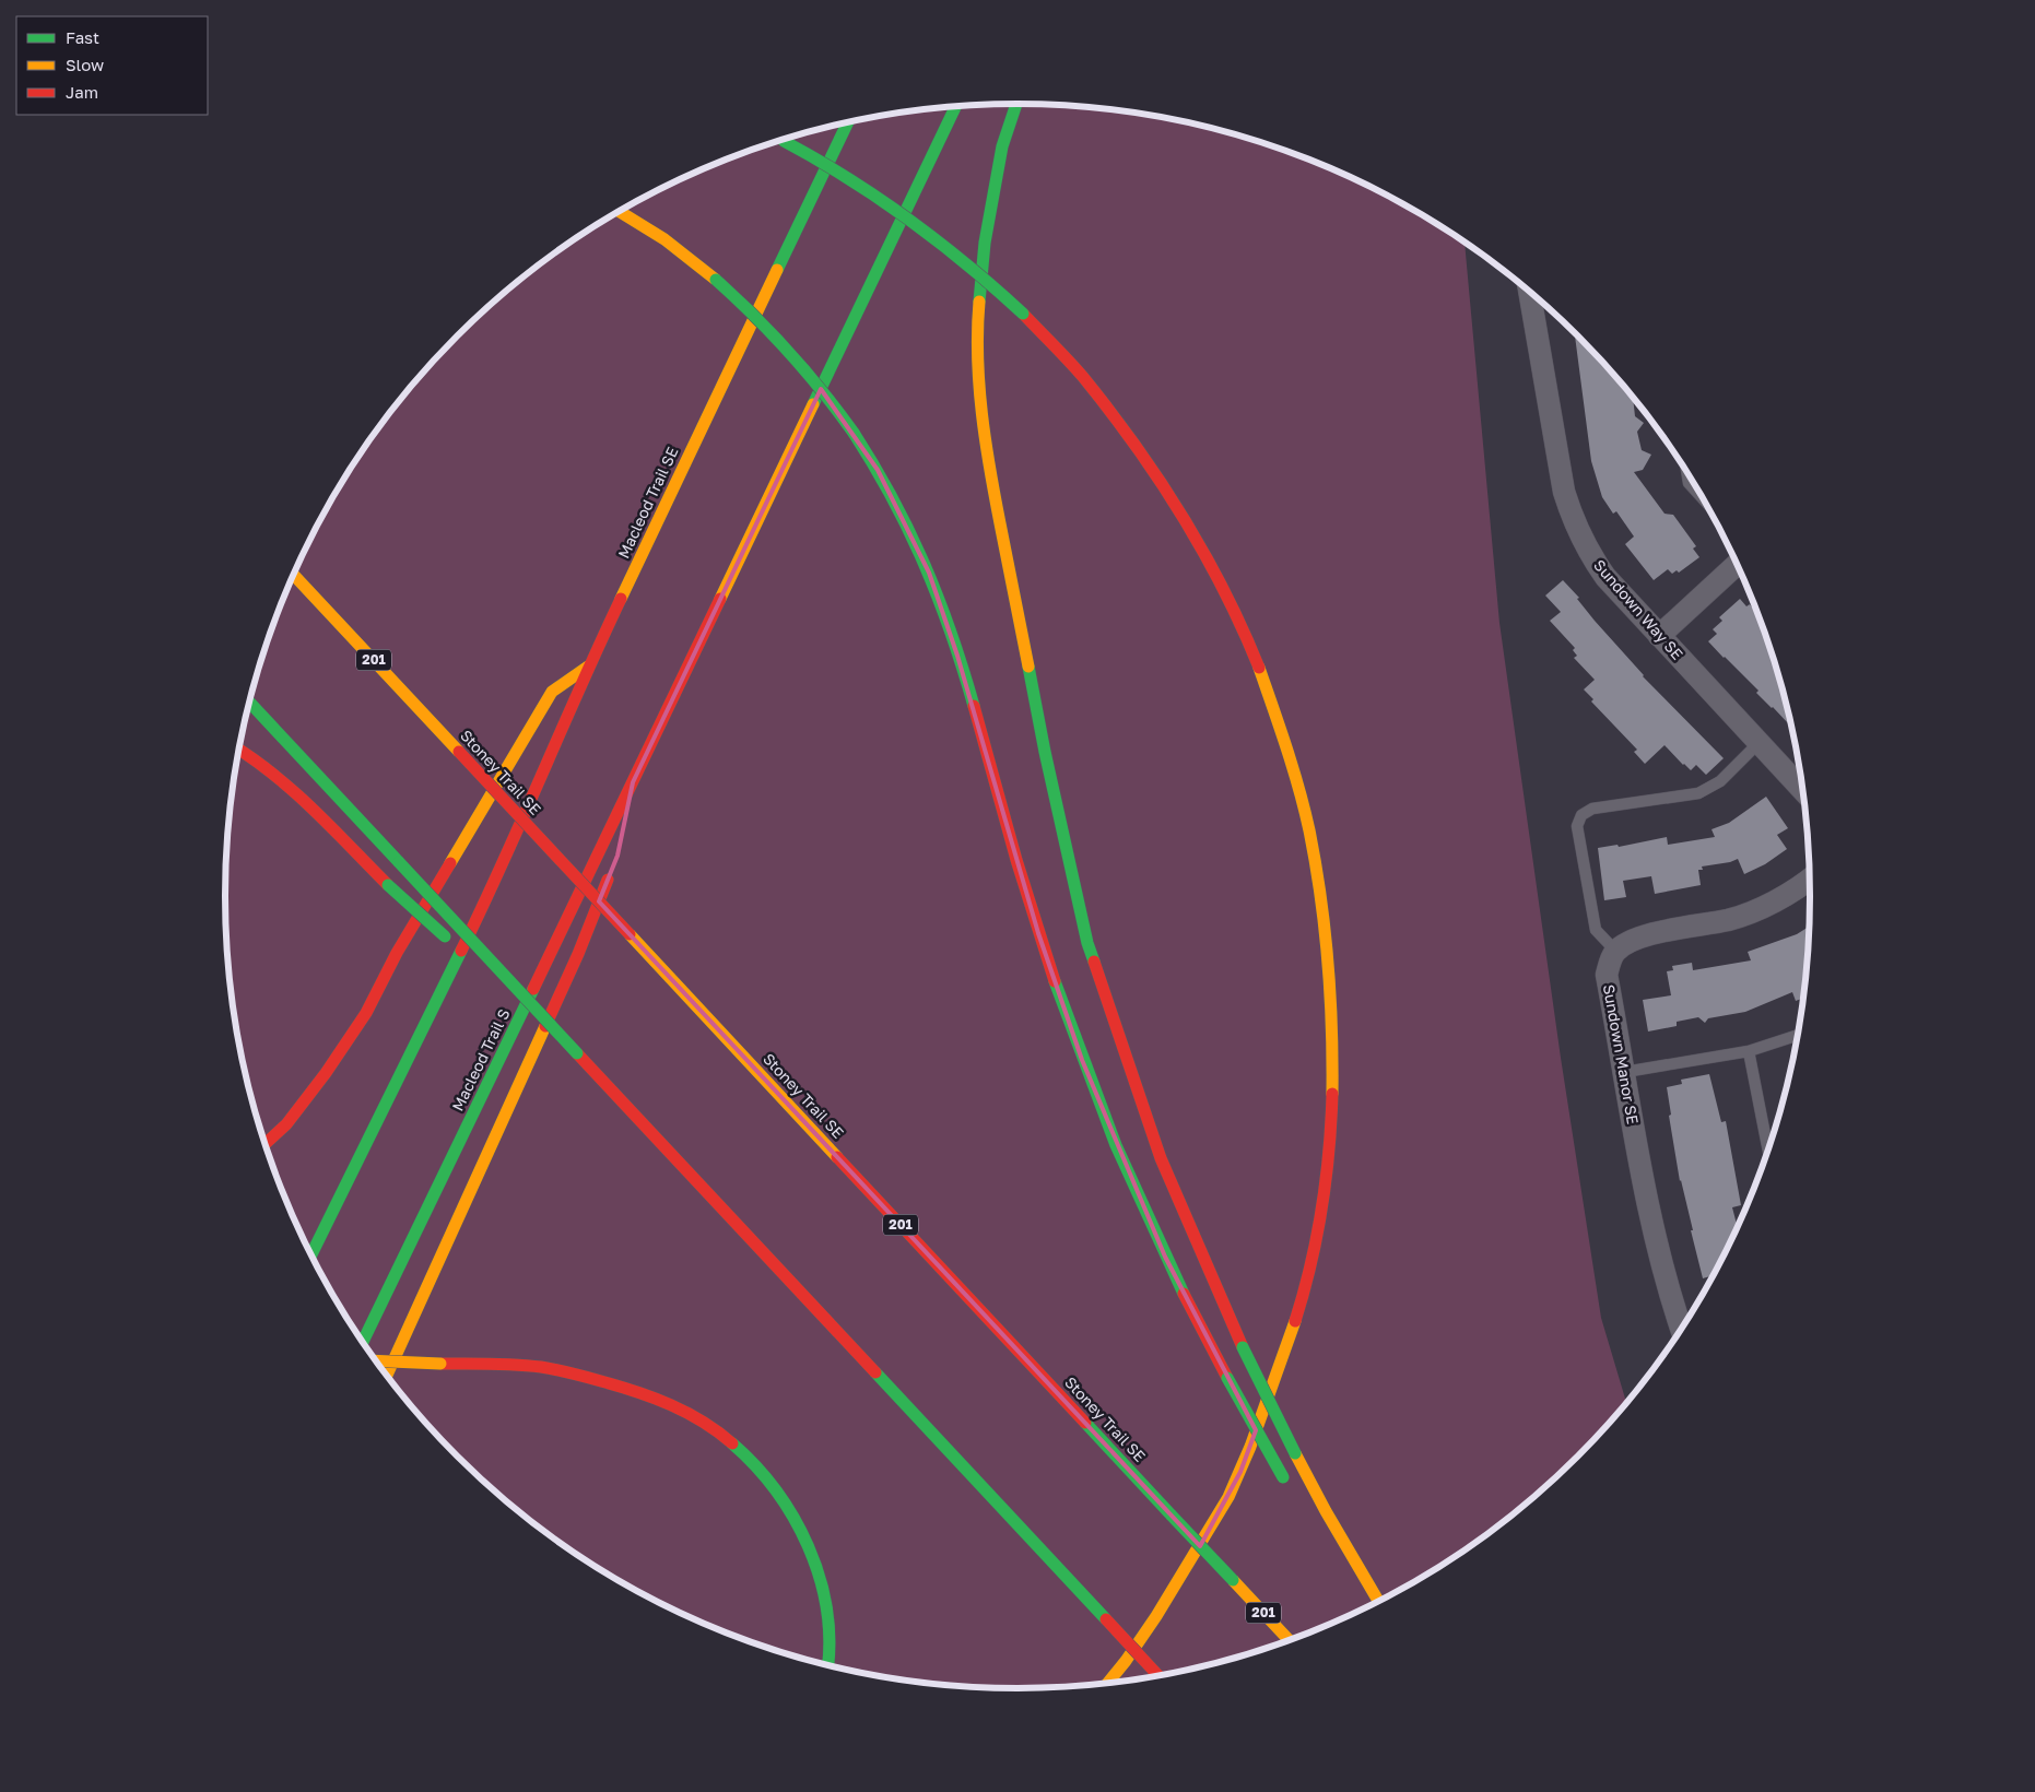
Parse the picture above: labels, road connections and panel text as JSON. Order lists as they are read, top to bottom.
{
  "streets": {
    "highway": [
      "Macleod Trail SE",
      "201",
      "Stoney Trail SE",
      "Macleod Trail S"
    ],
    "street": ["Sundown Way SE", "Sundown Manor SE"]
  },
  "legend": ["Fast", "Slow", "Jam"]
}
